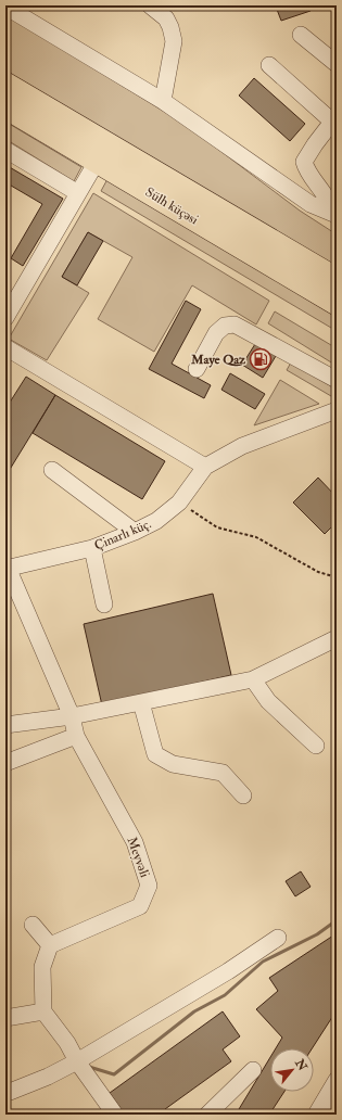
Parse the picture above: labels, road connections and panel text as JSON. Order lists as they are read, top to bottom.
{
  "streets": {
    "highway": ["Sülh küçəsi"],
    "street": ["Çinarlı küç.", "Meyvəli"]
  },
  "crossings": [
    ["Çinarlı küç.", "Meyvəli"]
  ],
  "places": {
    "fuel station": ["Maye Qaz"]
  },
  "north": "top right"
}
